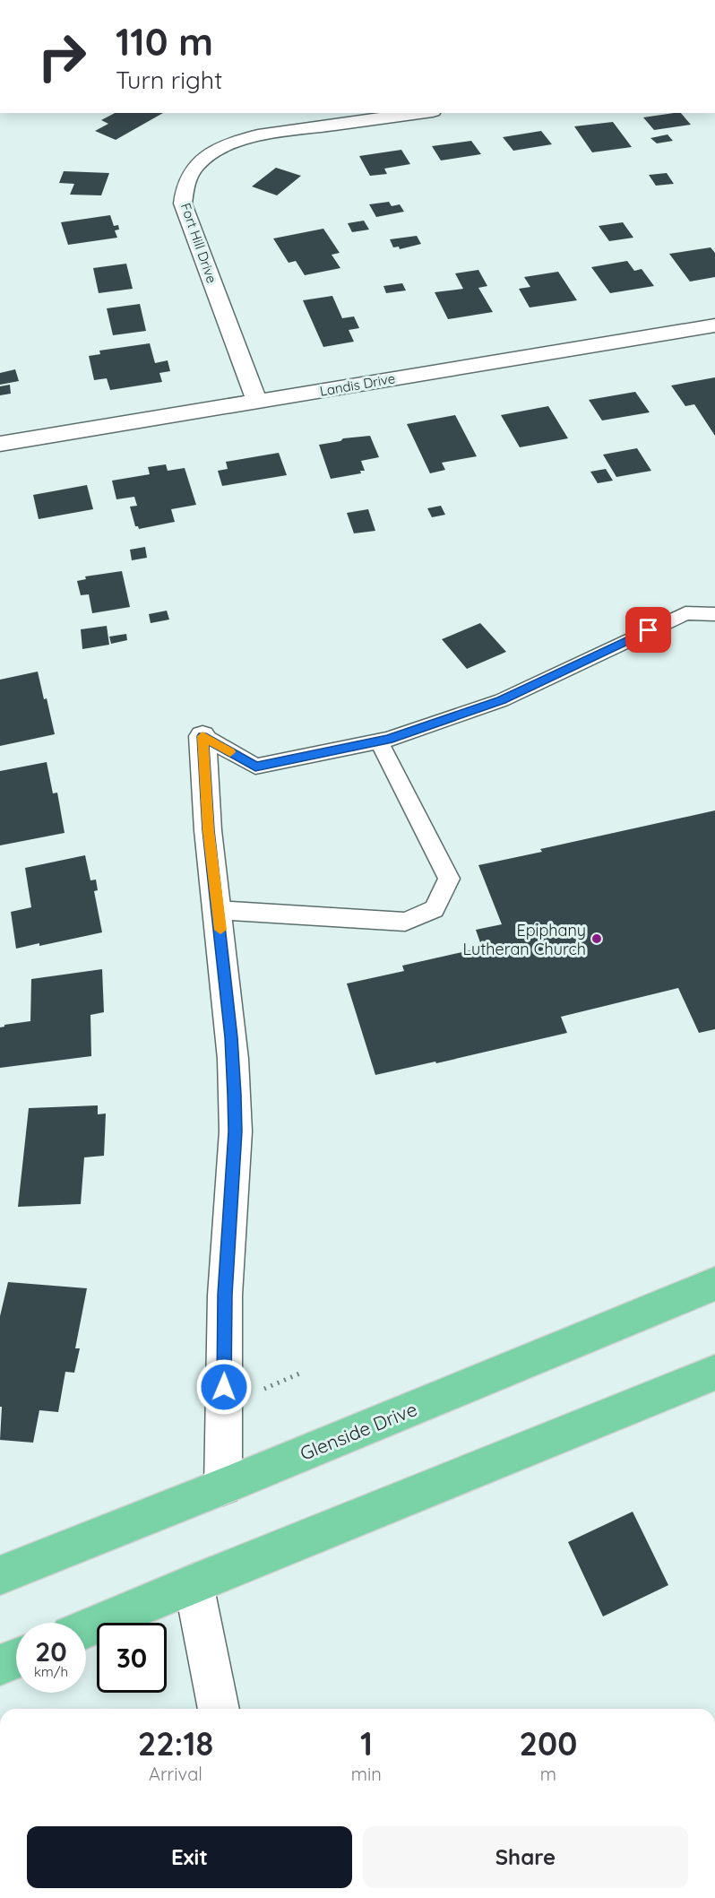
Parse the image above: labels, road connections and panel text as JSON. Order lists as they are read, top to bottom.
{
  "streets": {
    "main road": ["Glenside Drive"],
    "street": ["Fort Hill Drive", "Landis Drive"]
  },
  "crossings": [
    ["Fort Hill Drive", "Landis Drive"]
  ],
  "places": ["Epiphany Lutheran Church"],
  "page": {
    "turn": ["110 m", "Turn right"],
    "speed": "20 km/h",
    "limit": "30",
    "eta": [
      "22:18",
      "Arrival",
      "1",
      "min",
      "200",
      "m"
    ],
    "buttons": ["Exit", "Share"]
  }
}
